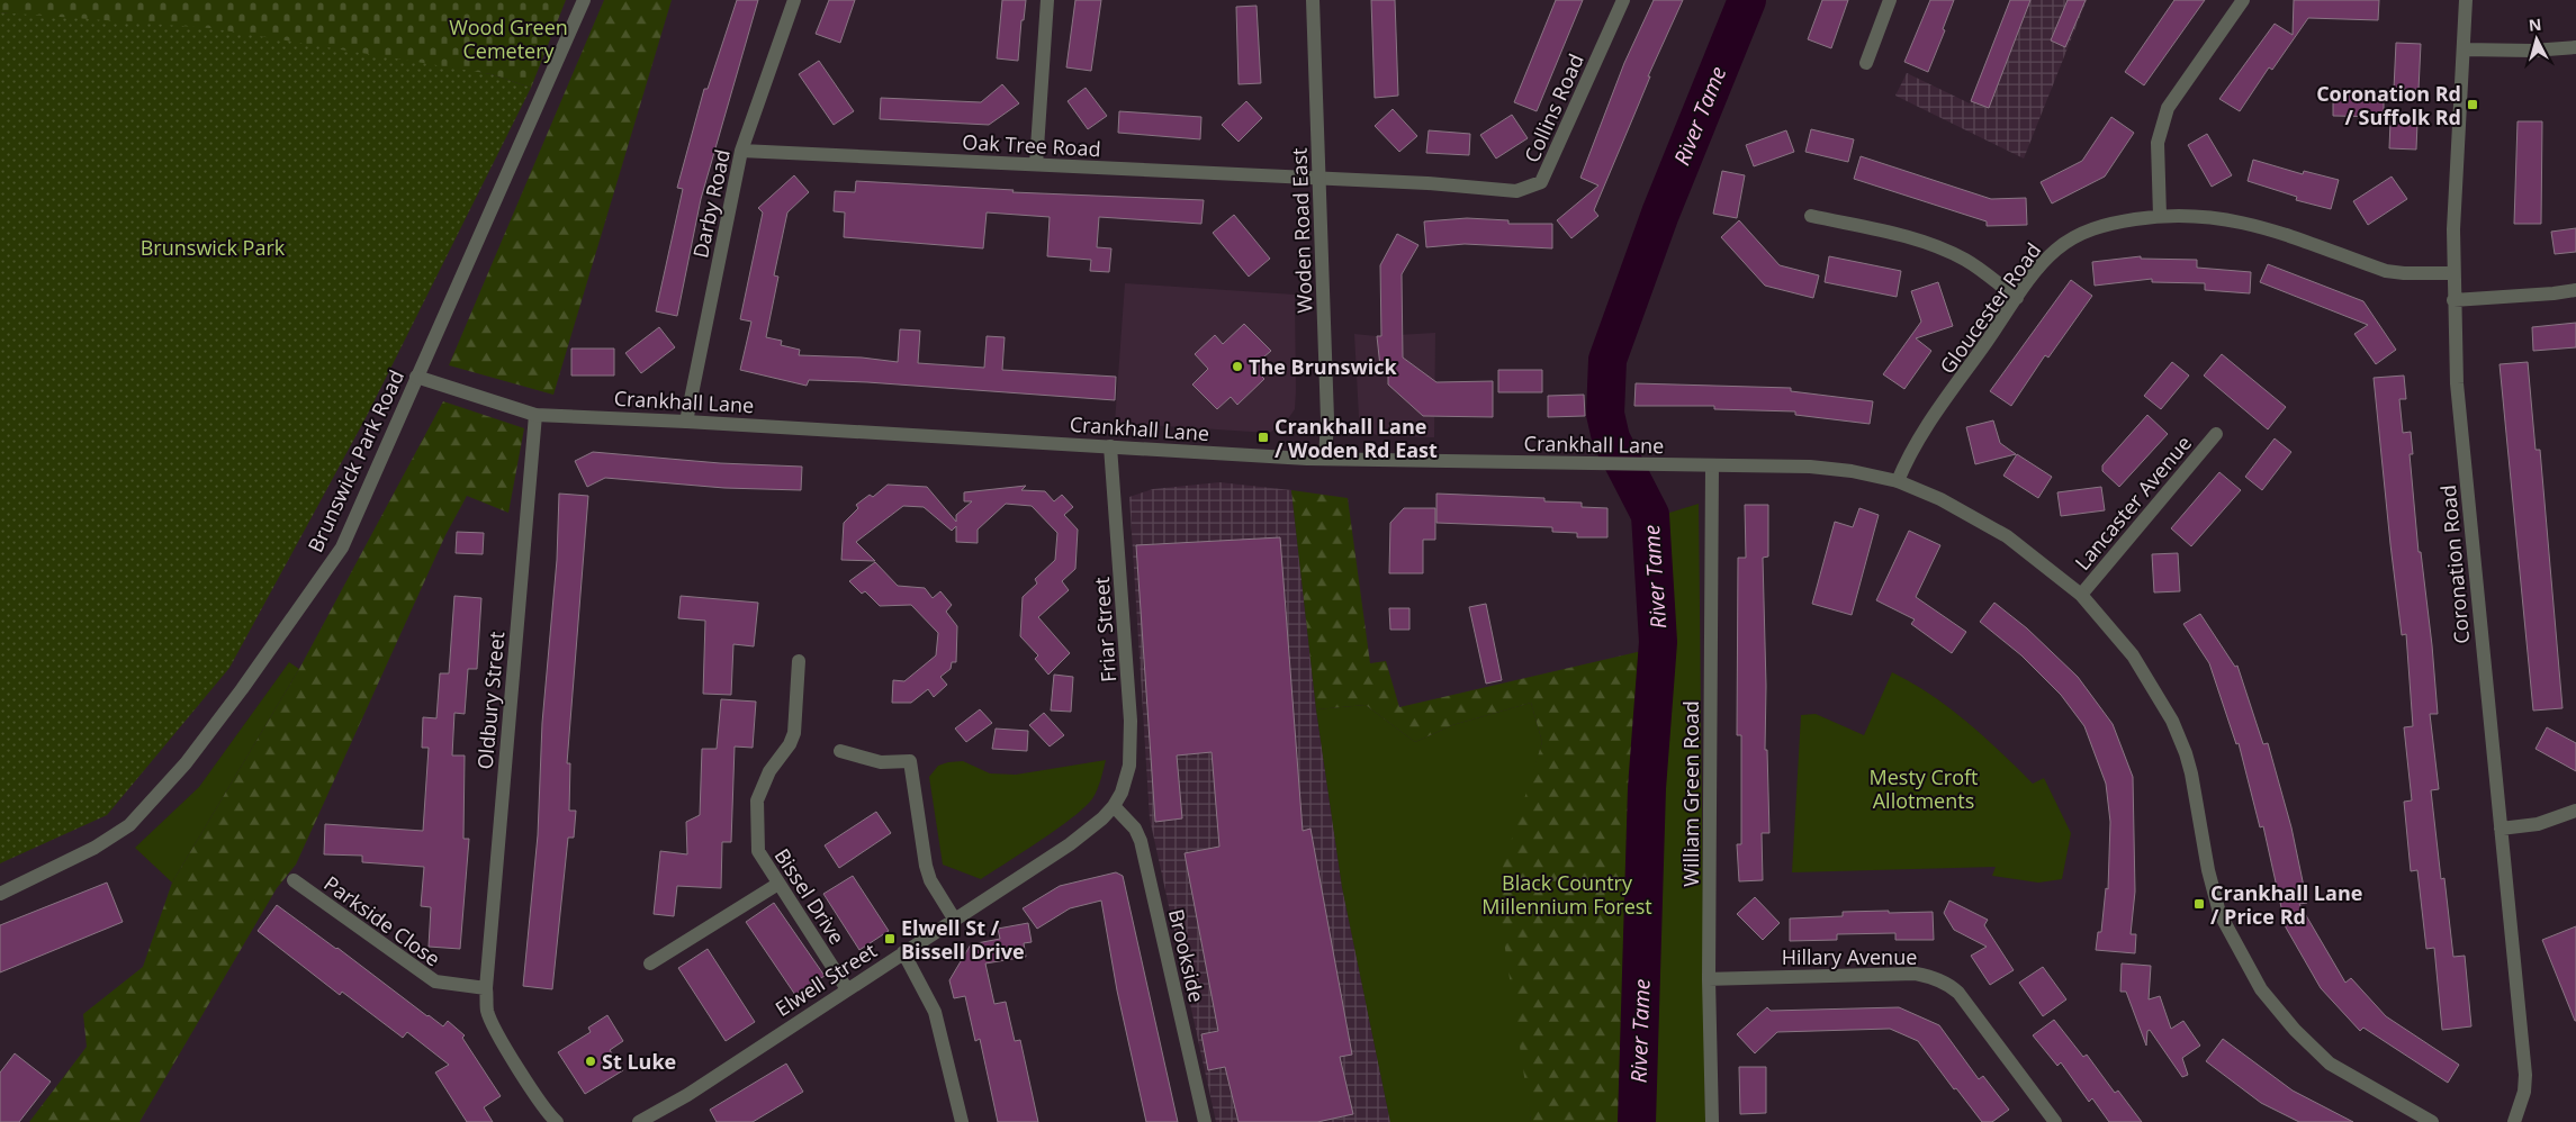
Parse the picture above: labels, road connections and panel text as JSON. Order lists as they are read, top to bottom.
{
  "streets": {
    "street": [
      "Collins Road",
      "Oak Tree Road",
      "Darby Road",
      "Woden Road East",
      "Gloucester Road",
      "Crankhall Lane",
      "Brunswick Park Road",
      "Lancaster Avenue",
      "Coronation Road",
      "Friar Street",
      "Oldbury Street",
      "William Green Road",
      "Bissel Drive",
      "Parkside Close",
      "Brookside",
      "Hillary Avenue",
      "Elwell Street"
    ]
  },
  "crossings": [
    ["Collins Road", "Oak Tree Road"],
    ["Collins Road", "Woden Road East"],
    ["Oak Tree Road", "Darby Road"],
    ["Oak Tree Road", "Woden Road East"],
    ["Darby Road", "Crankhall Lane"],
    ["Woden Road East", "Crankhall Lane"],
    ["Gloucester Road", "Crankhall Lane"],
    ["Gloucester Road", "Coronation Road"],
    ["Crankhall Lane", "Brunswick Park Road"],
    ["Crankhall Lane", "Lancaster Avenue"],
    ["Crankhall Lane", "Friar Street"],
    ["Crankhall Lane", "Oldbury Street"],
    ["Crankhall Lane", "William Green Road"],
    ["Friar Street", "Brookside"],
    ["Friar Street", "Elwell Street"],
    ["Oldbury Street", "Parkside Close"],
    ["William Green Road", "Hillary Avenue"],
    ["Bissel Drive", "Elwell Street"],
    ["Brookside", "Elwell Street"]
  ],
  "water": ["River Tame"],
  "parks": [
    "Wood Green Cemetery",
    "Brunswick Park",
    "Mesty Croft Allotments",
    "Black Country Millennium Forest"
  ],
  "places": {
    "transit": [
      "Coronation Rd / Suffolk Rd",
      "Crankhall Lane / Woden Rd East",
      "Crankhall Lane / Price Rd",
      "Elwell St / Bissell Drive"
    ],
    "other": ["The Brunswick", "St Luke"]
  },
  "north": "top"
}
